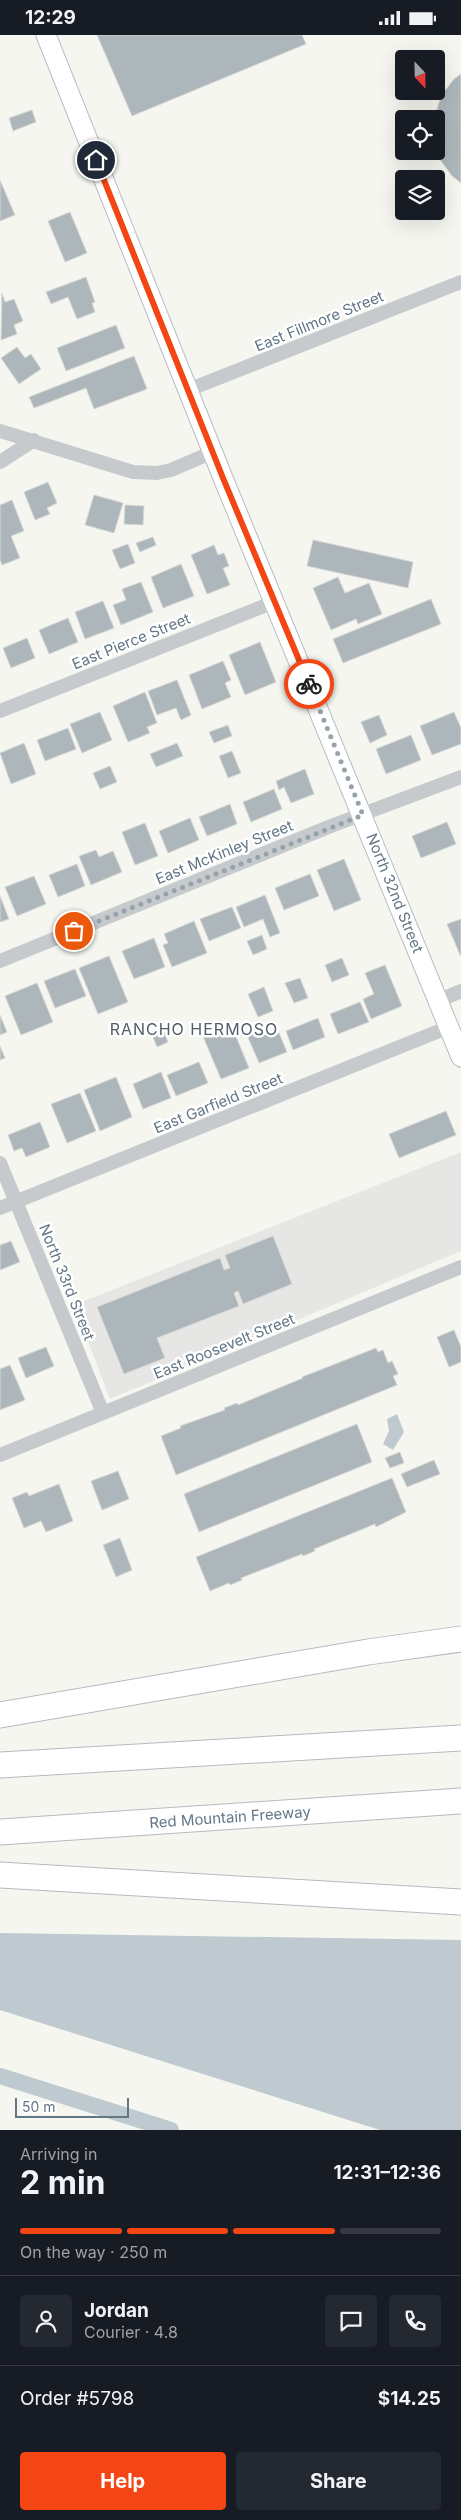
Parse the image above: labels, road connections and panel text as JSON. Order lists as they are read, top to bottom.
{
  "streets": {
    "highway": ["Red Mountain Freeway"],
    "main road": ["North 32nd Street"],
    "street": [
      "East Fillmore Street",
      "East Pierce Street",
      "East McKinley Street",
      "East Garfield Street",
      "North 33rd Street",
      "East Roosevelt Street"
    ]
  },
  "crossings": [
    ["East Fillmore Street", "North 32nd Street"],
    ["East Pierce Street", "North 32nd Street"],
    ["East McKinley Street", "North 32nd Street"],
    ["North 32nd Street", "East Garfield Street"],
    ["East Garfield Street", "North 33rd Street"],
    ["North 33rd Street", "East Roosevelt Street"]
  ],
  "districts": ["RANCHO HERMOSO"],
  "scale_bar": "50 m",
  "north": "bottom",
  "page": {
    "status": "12:29",
    "scale": "50 m",
    "heading": ["2 min", "Arriving in", "12:31–12:36"],
    "panel": [
      "Jordan",
      "Courier · 4.8",
      "Order #5798",
      "$14.25"
    ],
    "bar": "On the way · 250 m",
    "buttons": ["Help", "Share"]
  }
}
